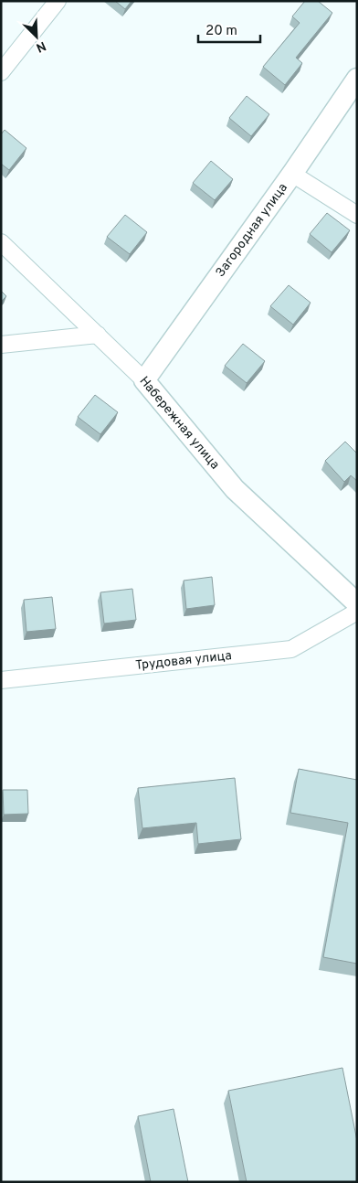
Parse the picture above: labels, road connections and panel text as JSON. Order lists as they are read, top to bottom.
{
  "streets": {
    "street": ["Загородная улица", "Набережная улица", "Трудовая улица"]
  },
  "crossings": [
    ["Загородная улица", "Набережная улица"]
  ],
  "scale_bar": "20 m",
  "north": "bottom right"
}
